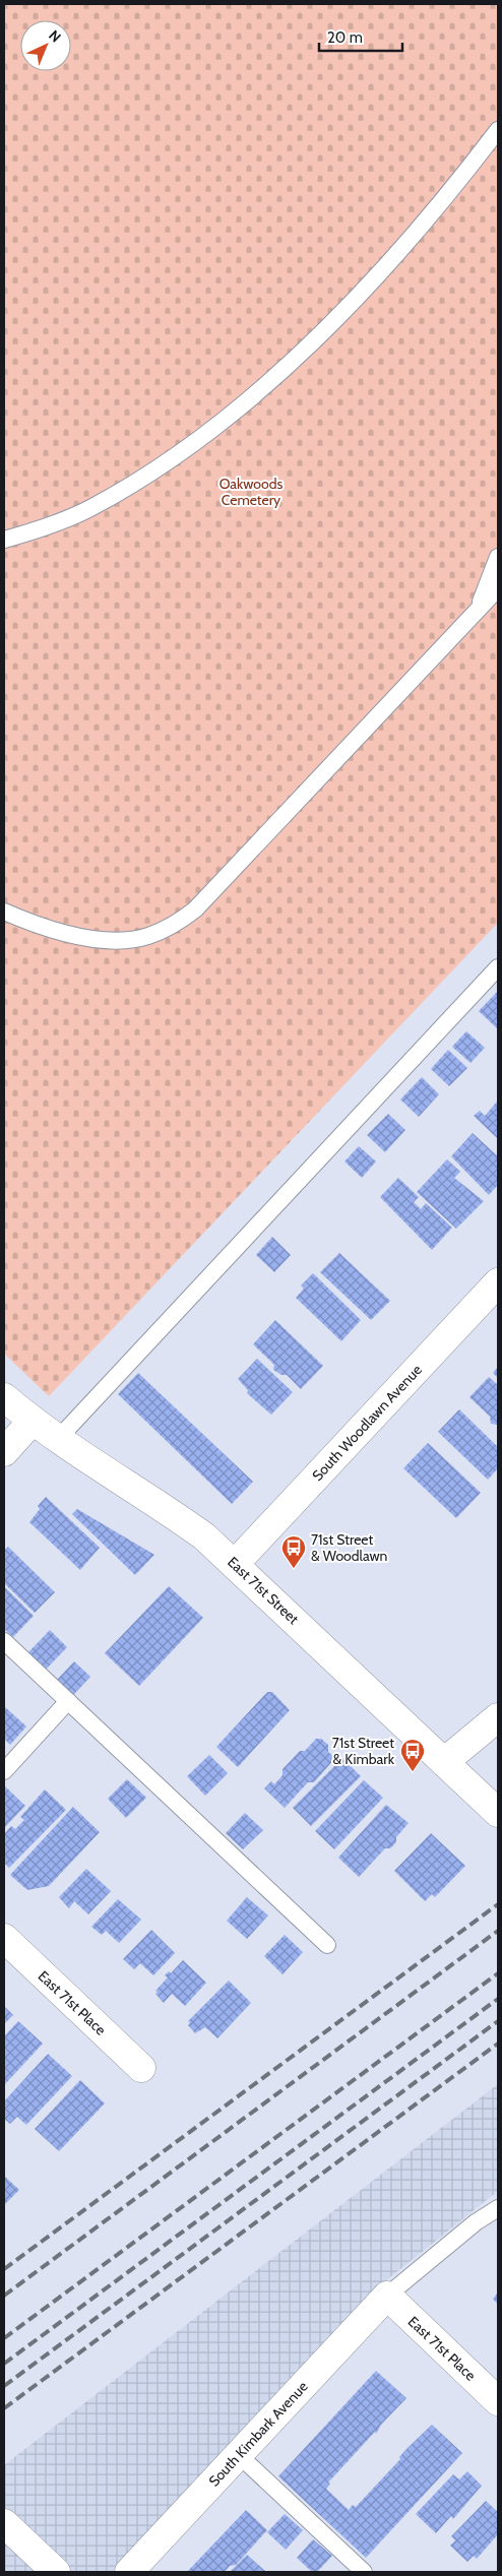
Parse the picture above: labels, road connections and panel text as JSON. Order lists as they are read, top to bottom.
{
  "streets": {
    "street": [
      "South Woodlawn Avenue",
      "East 71st Street",
      "East 71st Place",
      "South Kimbark Avenue"
    ]
  },
  "crossings": [
    ["South Woodlawn Avenue", "East 71st Street"],
    ["East 71st Place", "South Kimbark Avenue"]
  ],
  "parks": ["Oakwoods Cemetery"],
  "places": {
    "bus stop": ["71st Street & Woodlawn", "71st Street & Kimbark"]
  },
  "scale_bar": "20 m",
  "north": "top right"
}
